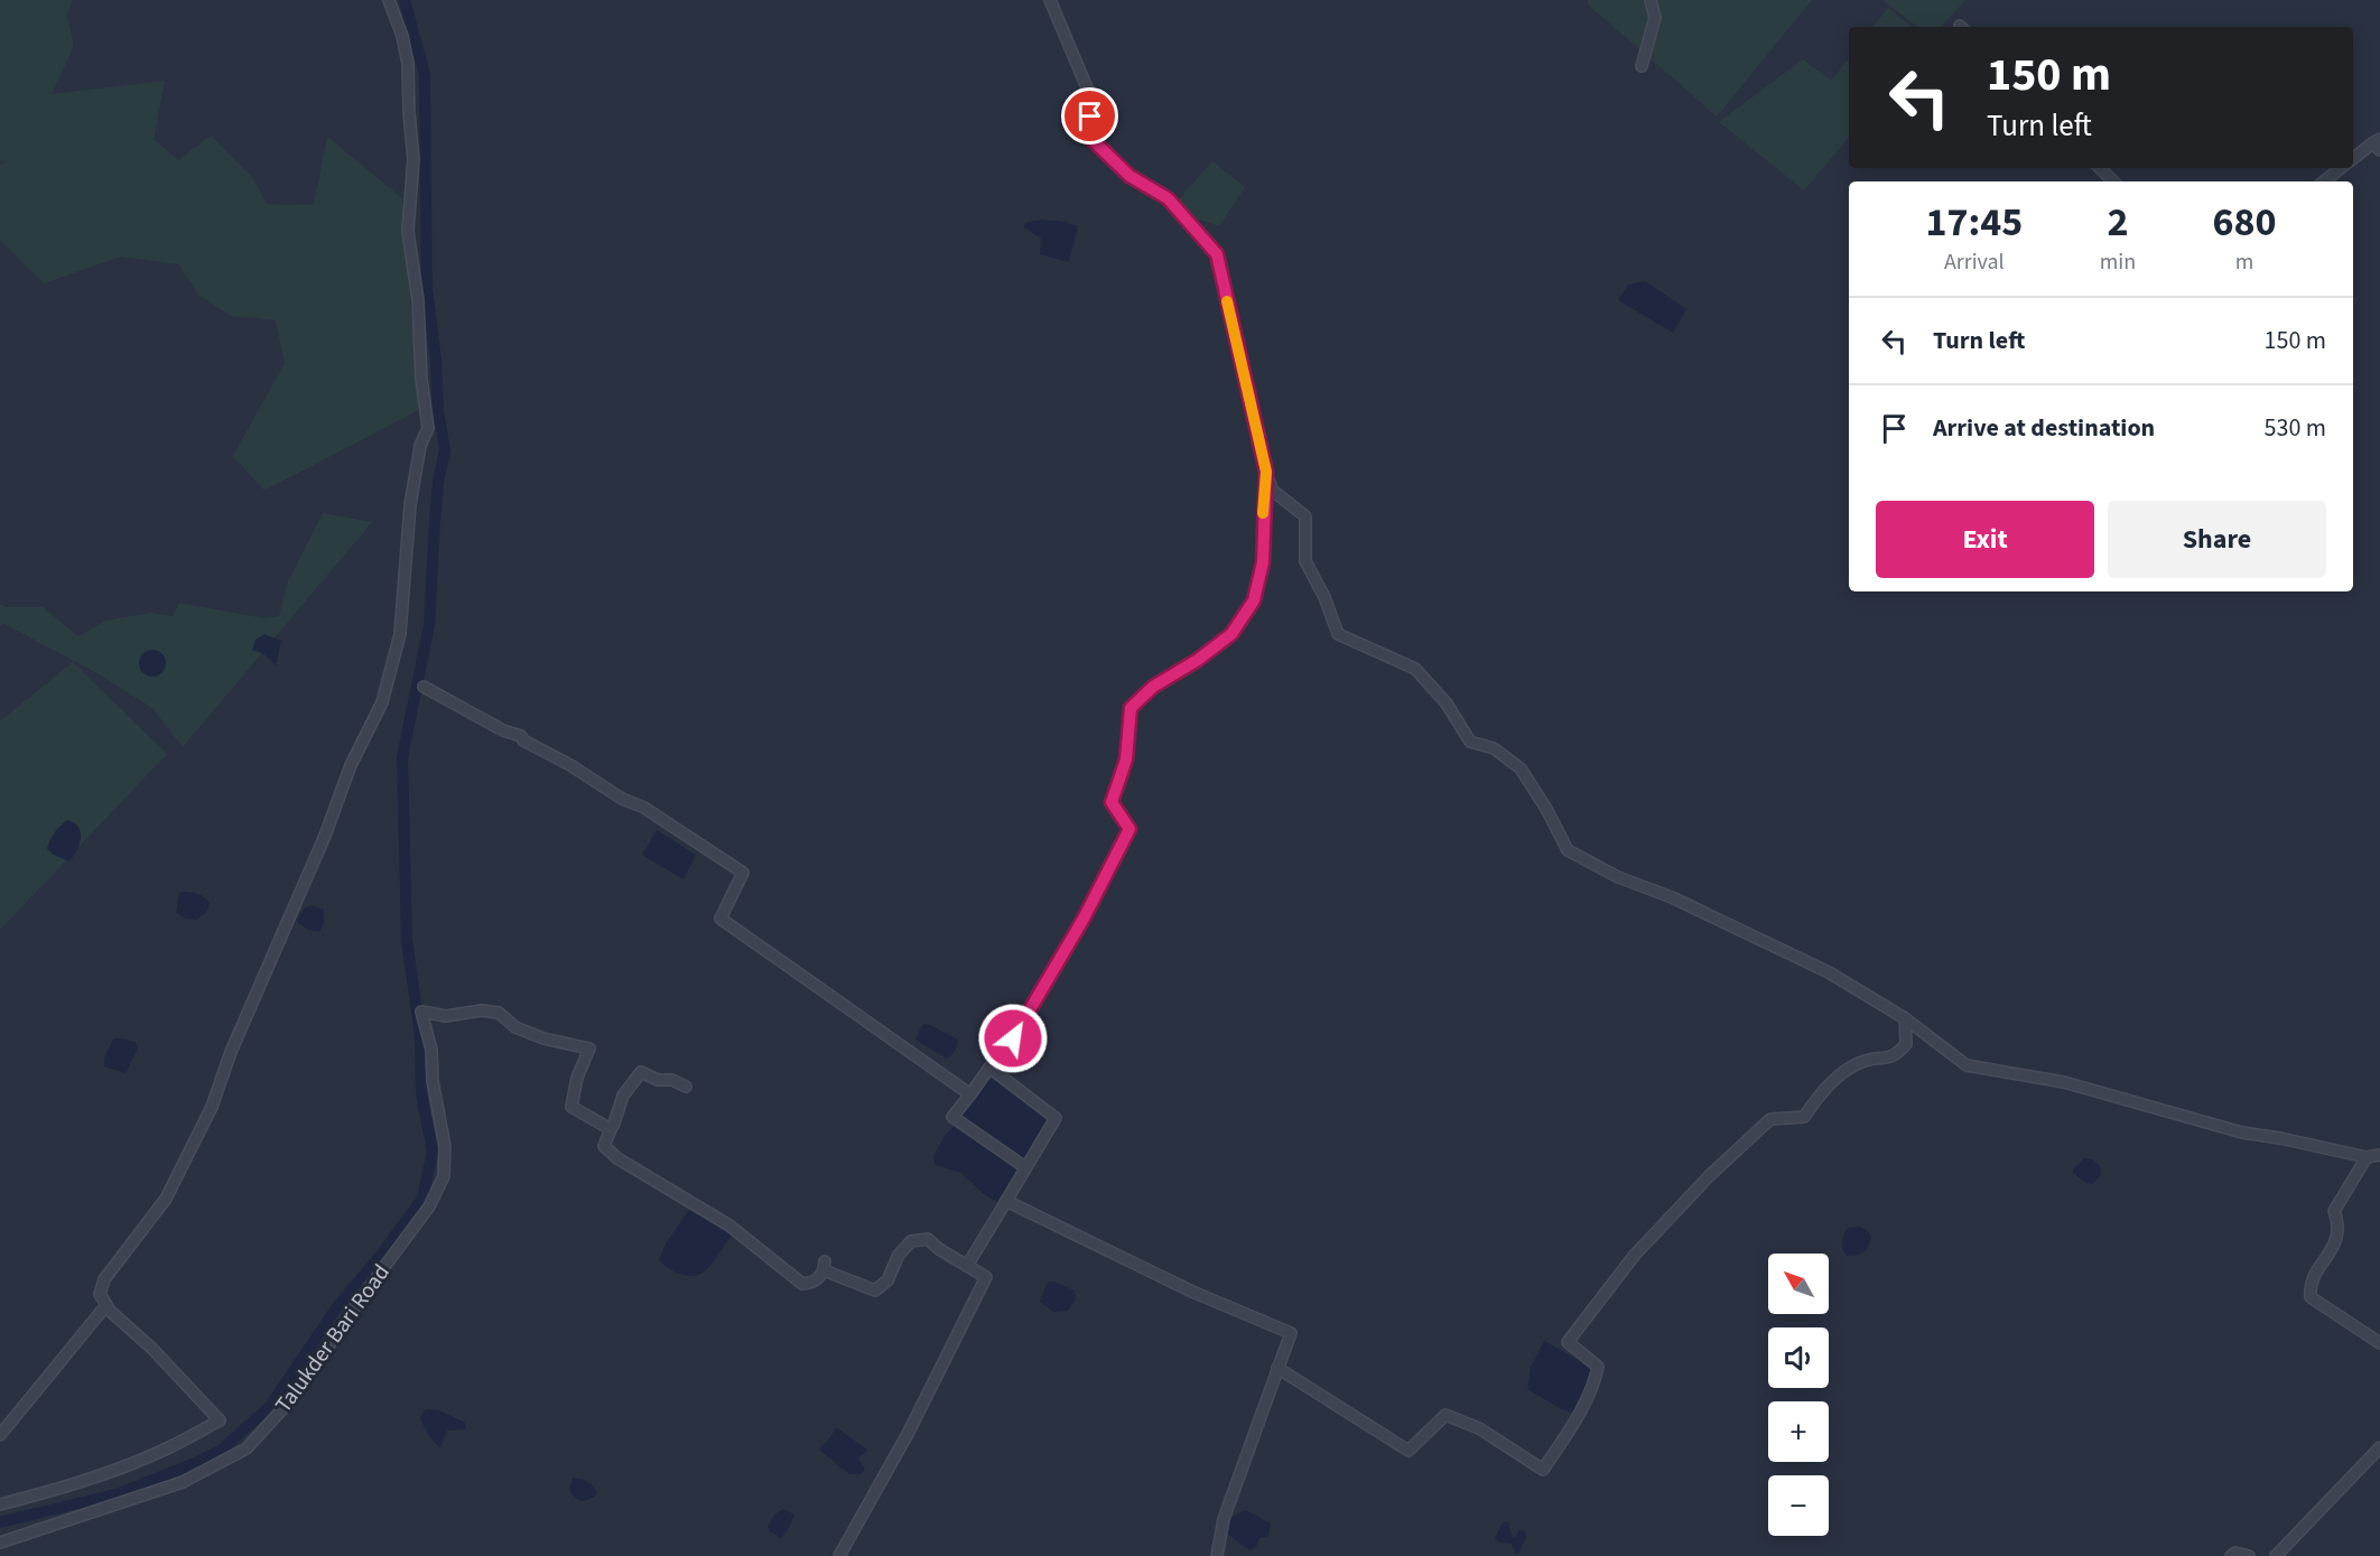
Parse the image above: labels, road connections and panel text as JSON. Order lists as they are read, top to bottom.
{
  "streets": {
    "street": ["Talukder Bari Road"]
  },
  "north": "top left",
  "page": {
    "turn": ["150 m", "Turn left"],
    "eta": [
      "17:45",
      "Arrival",
      "2",
      "min",
      "680",
      "m"
    ],
    "list": [
      {
        "name": "Turn left",
        "value": "150 m"
      },
      {
        "name": "Arrive at destination",
        "value": "530 m"
      }
    ],
    "buttons": ["Exit", "Share"],
    "map_buttons": ["+", "−"]
  }
}
